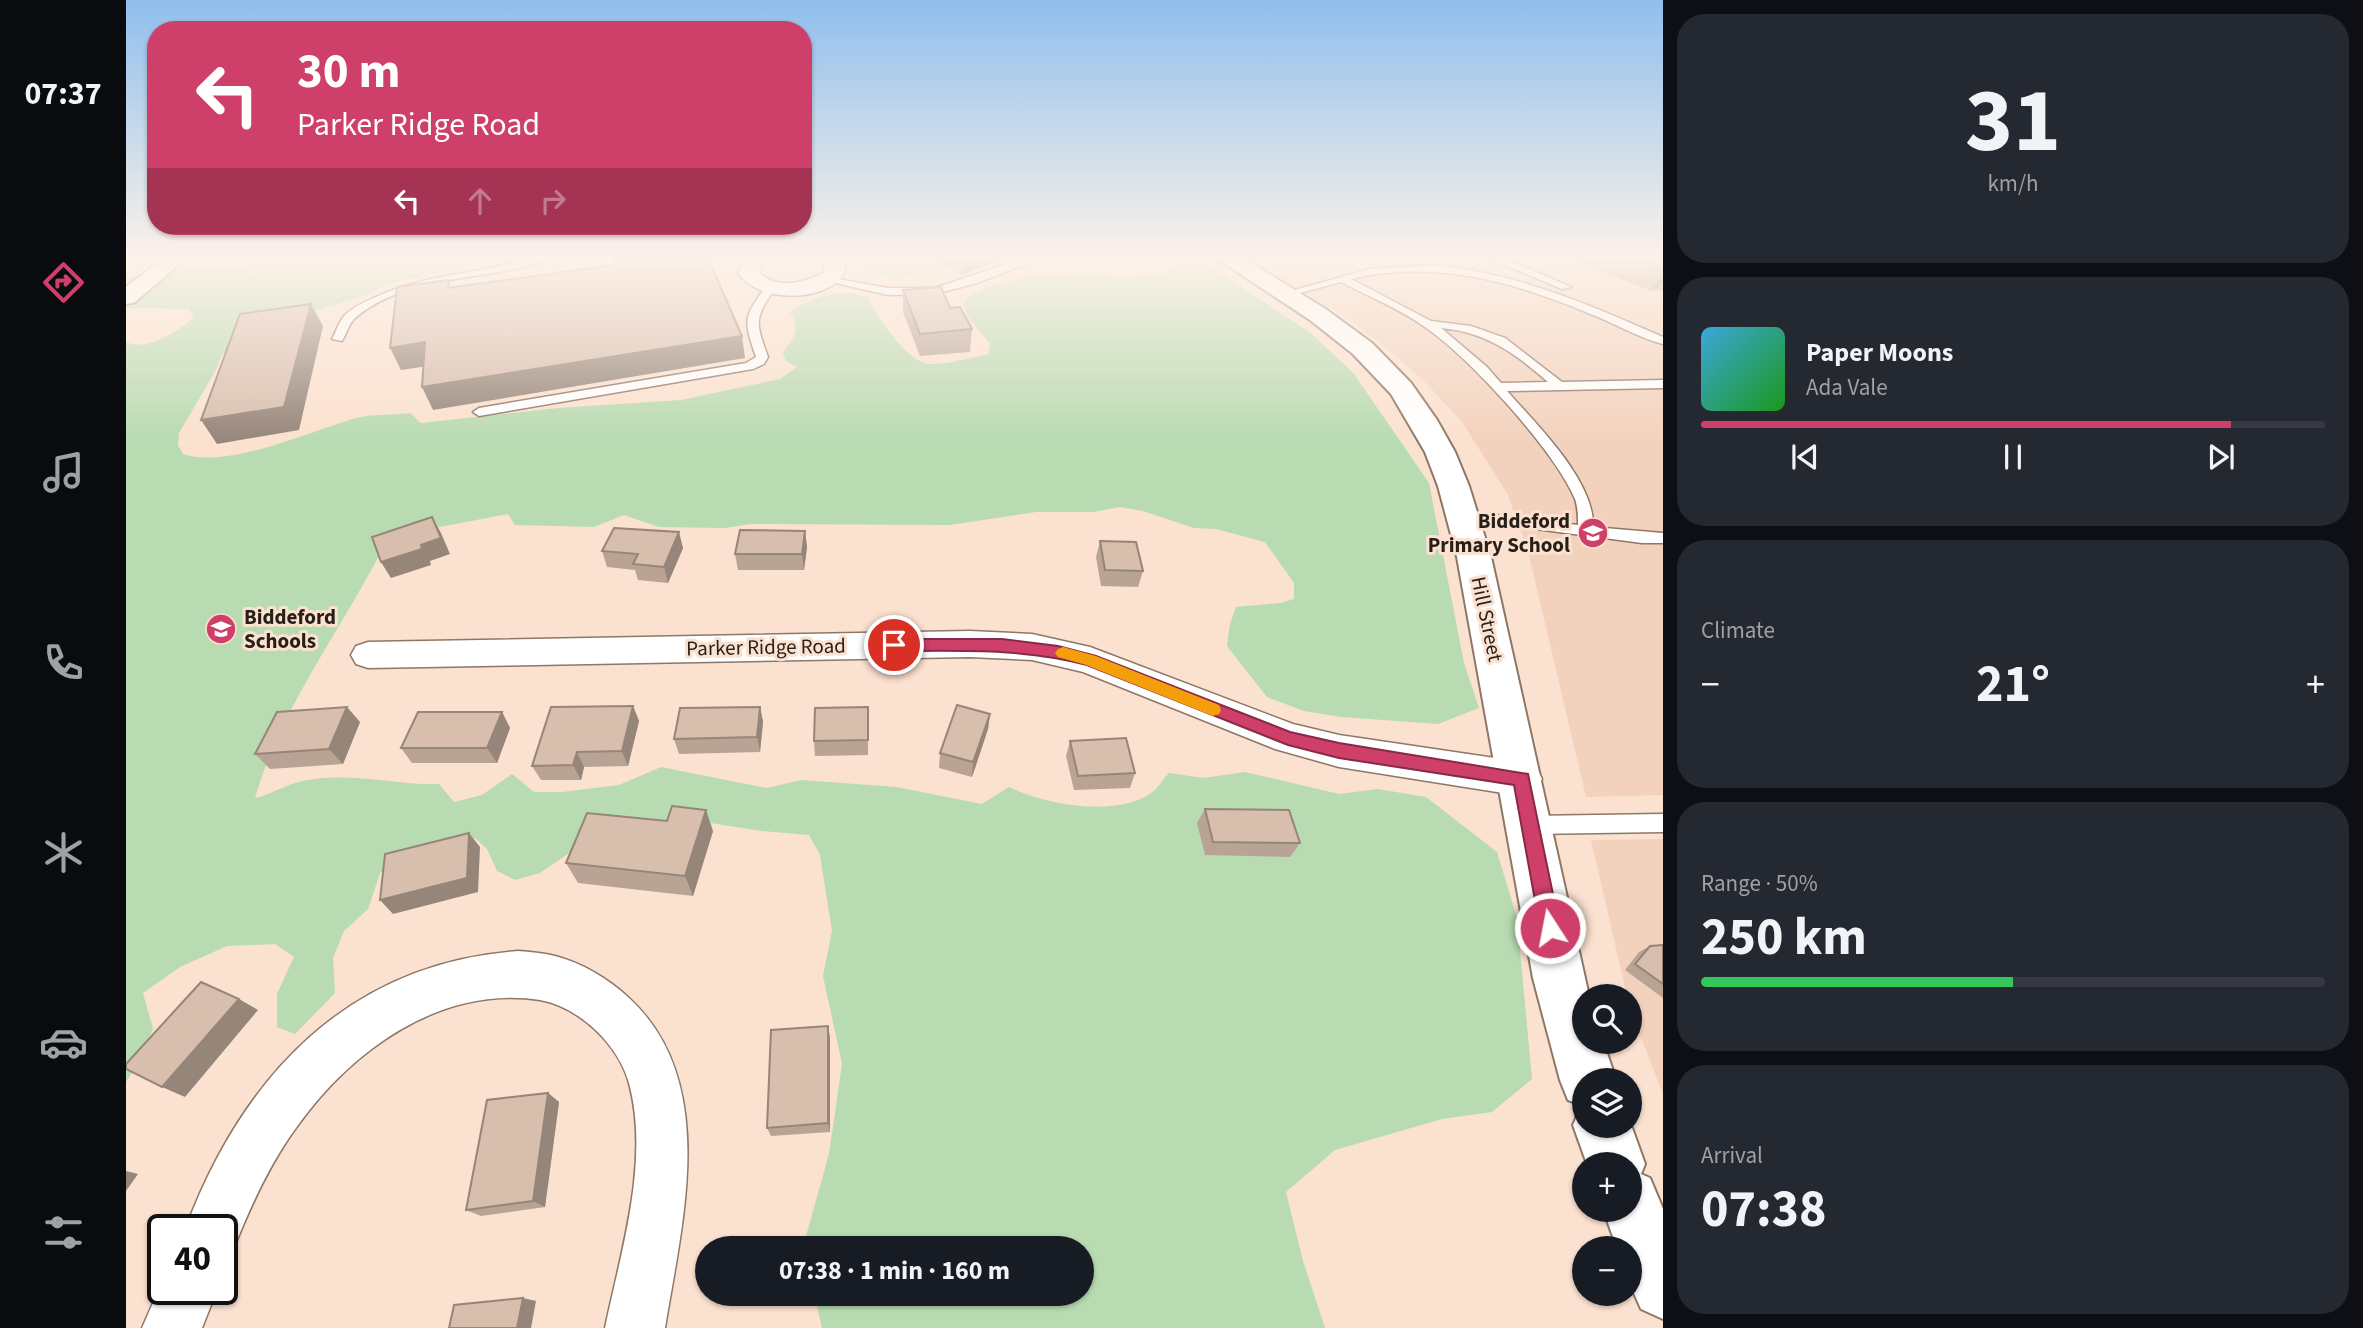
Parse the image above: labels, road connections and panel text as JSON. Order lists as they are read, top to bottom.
{
  "streets": {
    "street": ["Hill Street", "Parker Ridge Road"]
  },
  "crossings": [
    ["Hill Street", "Parker Ridge Road"]
  ],
  "places": {
    "school or university": ["Biddeford Primary School", "Biddeford Schools"]
  },
  "page": {
    "tabs": "07:37",
    "tile": [
      ["31", "km/h"],
      "Climate",
      ["Range · 50%", "250 km"],
      ["Arrival", "07:38"]
    ],
    "turn": ["30 m", "Parker Ridge Road"],
    "song": ["Paper Moons", "Ada Vale"],
    "heat": ["−", "21°", "+"],
    "map_buttons": ["+", "−"],
    "limit": "40",
    "trip": "07:38 · 1 min · 160 m"
  }
}
